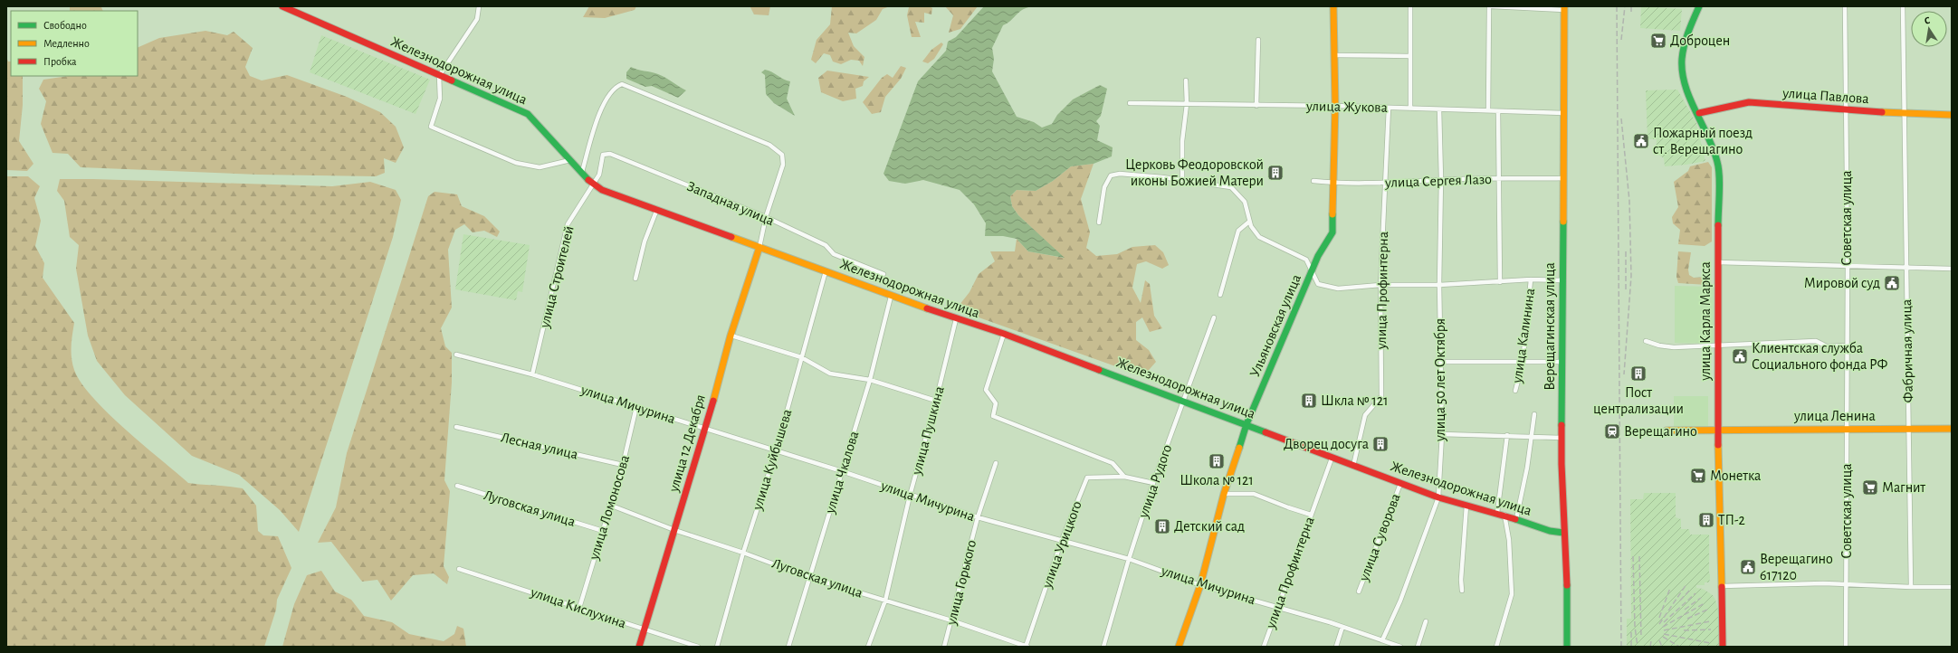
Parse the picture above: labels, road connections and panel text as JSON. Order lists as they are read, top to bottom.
{
  "streets": {
    "street": [
      "Железнодорожная улица",
      "улица Павлова",
      "улица Жукова",
      "улица Сергея Лазо",
      "Западная улица",
      "Советская улица",
      "улица Строителей",
      "улица Профинтерна",
      "улица Карла Маркса",
      "Ульяновская улица",
      "Верещагинская улица",
      "улица Калинина",
      "Фабричная улица",
      "улица 50 лет Октября",
      "улица Мичурина",
      "улица Ленина",
      "улица Пушкина",
      "улица 12 Декабря",
      "Лесная улица",
      "улица Куйбышева",
      "улица Чкалова",
      "улица Рудого",
      "улица Ломоносова",
      "Луговская улица",
      "улица Суворова",
      "улица Урицкого",
      "улица Горького",
      "улица Кислухина"
    ]
  },
  "crossings": [
    ["Железнодорожная улица", "Западная улица"],
    ["Железнодорожная улица", "улица Строителей"],
    ["Железнодорожная улица", "улица Профинтерна"],
    ["Железнодорожная улица", "Ульяновская улица"],
    ["Железнодорожная улица", "Верещагинская улица"],
    ["Железнодорожная улица", "улица 50 лет Октября"],
    ["Железнодорожная улица", "улица Пушкина"],
    ["Железнодорожная улица", "улица 12 Декабря"],
    ["Железнодорожная улица", "улица Куйбышева"],
    ["Железнодорожная улица", "улица Чкалова"],
    ["Железнодорожная улица", "улица Рудого"],
    ["Железнодорожная улица", "улица Суворова"],
    ["улица Павлова", "Советская улица"],
    ["улица Павлова", "улица Карла Маркса"],
    ["улица Павлова", "Фабричная улица"],
    ["улица Жукова", "улица Профинтерна"],
    ["улица Жукова", "Ульяновская улица"],
    ["улица Жукова", "Верещагинская улица"],
    ["улица Жукова", "улица 50 лет Октября"],
    ["улица Сергея Лазо", "улица Профинтерна"],
    ["улица Сергея Лазо", "Ульяновская улица"],
    ["улица Сергея Лазо", "Верещагинская улица"],
    ["улица Сергея Лазо", "улица 50 лет Октября"],
    ["Западная улица", "улица Строителей"],
    ["Советская улица", "улица Ленина"],
    ["улица Строителей", "улица Мичурина"],
    ["улица Профинтерна", "улица Мичурина"],
    ["улица Карла Маркса", "улица Ленина"],
    ["Ульяновская улица", "улица Мичурина"],
    ["Фабричная улица", "улица Ленина"],
    ["улица 50 лет Октября", "улица Мичурина"],
    ["улица Мичурина", "улица Пушкина"],
    ["улица Мичурина", "улица 12 Декабря"],
    ["улица Мичурина", "улица Куйбышева"],
    ["улица Мичурина", "улица Чкалова"],
    ["улица Мичурина", "улица Рудого"],
    ["улица Мичурина", "улица Ломоносова"],
    ["улица Мичурина", "улица Урицкого"],
    ["улица Мичурина", "улица Горького"],
    ["улица Пушкина", "Луговская улица"],
    ["улица 12 Декабря", "Луговская улица"],
    ["улица 12 Декабря", "улица Кислухина"],
    ["Лесная улица", "улица Ломоносова"],
    ["улица Куйбышева", "Луговская улица"],
    ["улица Чкалова", "Луговская улица"],
    ["улица Ломоносова", "Луговская улица"],
    ["улица Ломоносова", "улица Кислухина"],
    ["Луговская улица", "улица Урицкого"],
    ["Луговская улица", "улица Горького"]
  ],
  "places": {
    "supermarket": ["Доброцен", "Монетка", "Магнит"],
    "public building": [
      "Пожарный поезд ст. Верещагино",
      "Мировой суд",
      "Клиентская служба Социального фонда РФ",
      "Верещагино 617120"
    ],
    "building": [
      "Церковь Феодоровской иконы Божией Матери",
      "Пост централизации",
      "Шкла № 121",
      "Дворец досуга",
      "Школа № 121",
      "ТП-2",
      "Детский сад"
    ],
    "station": ["Верещагино"]
  },
  "legend": ["Свободно", "Медленно", "Пробка"],
  "north": "top"
}
